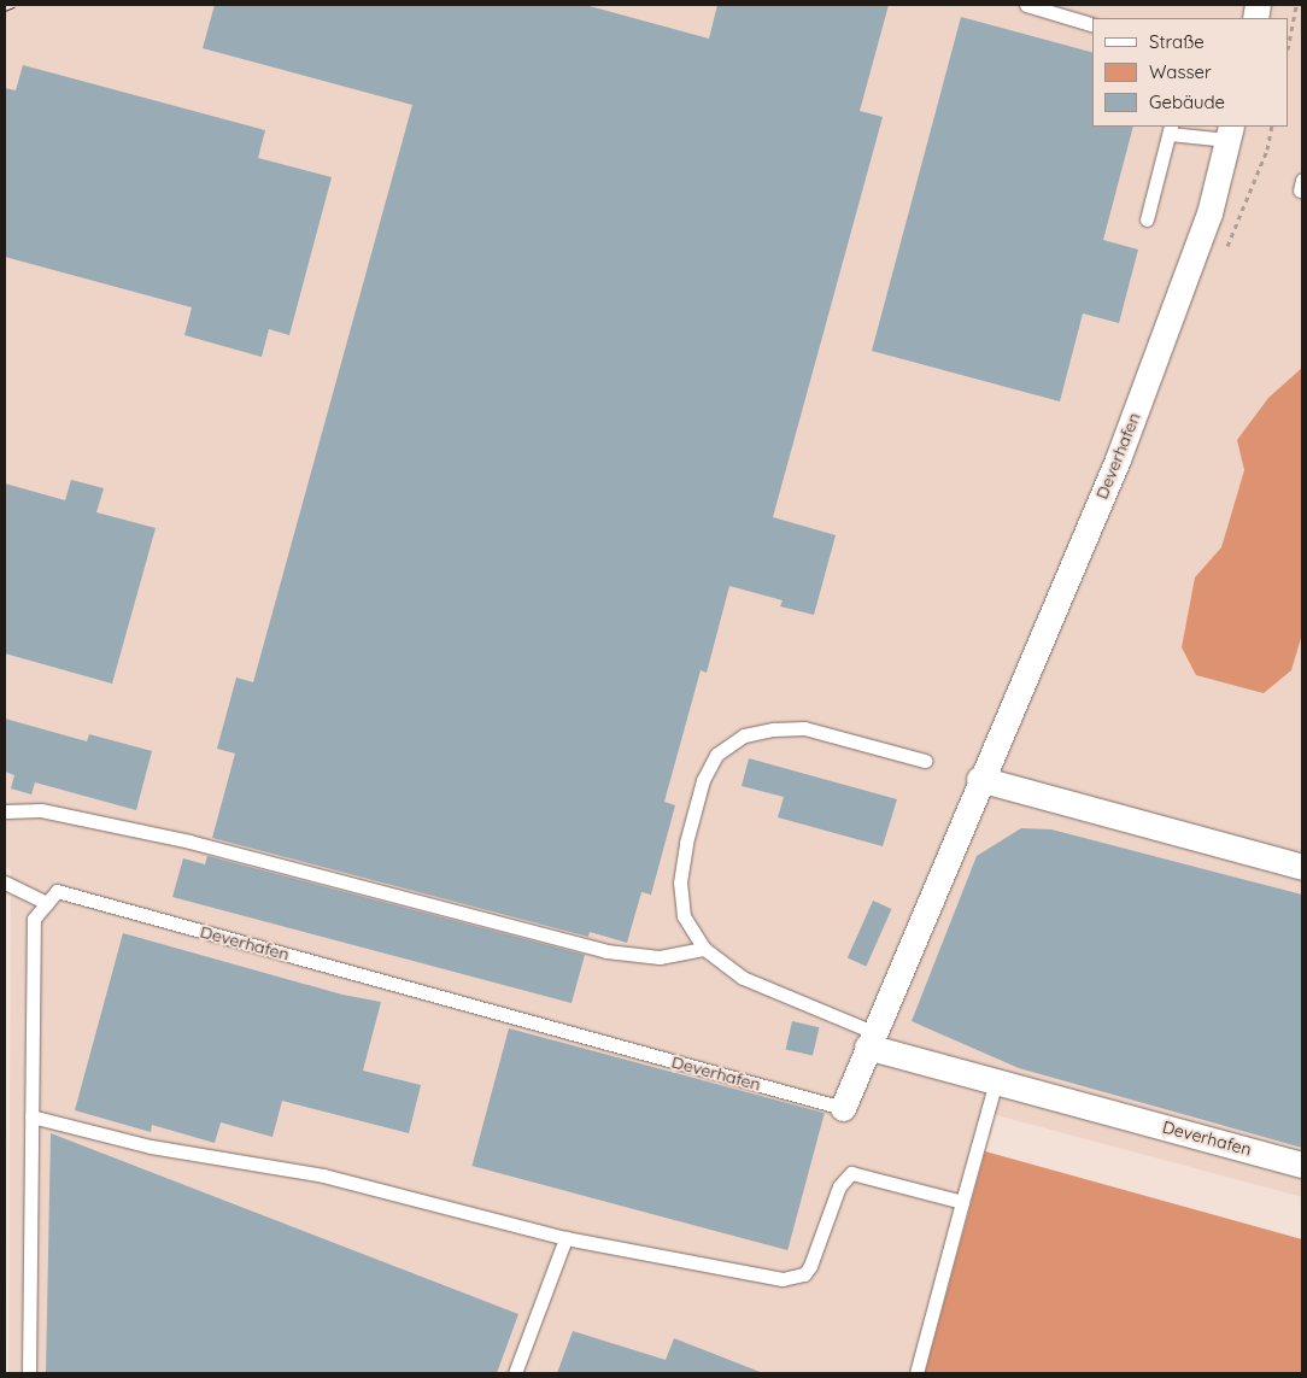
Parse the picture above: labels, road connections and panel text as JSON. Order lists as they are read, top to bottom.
{
  "streets": {
    "street": ["Deverhafen"]
  },
  "legend": ["Straße", "Wasser", "Gebäude"]
}
